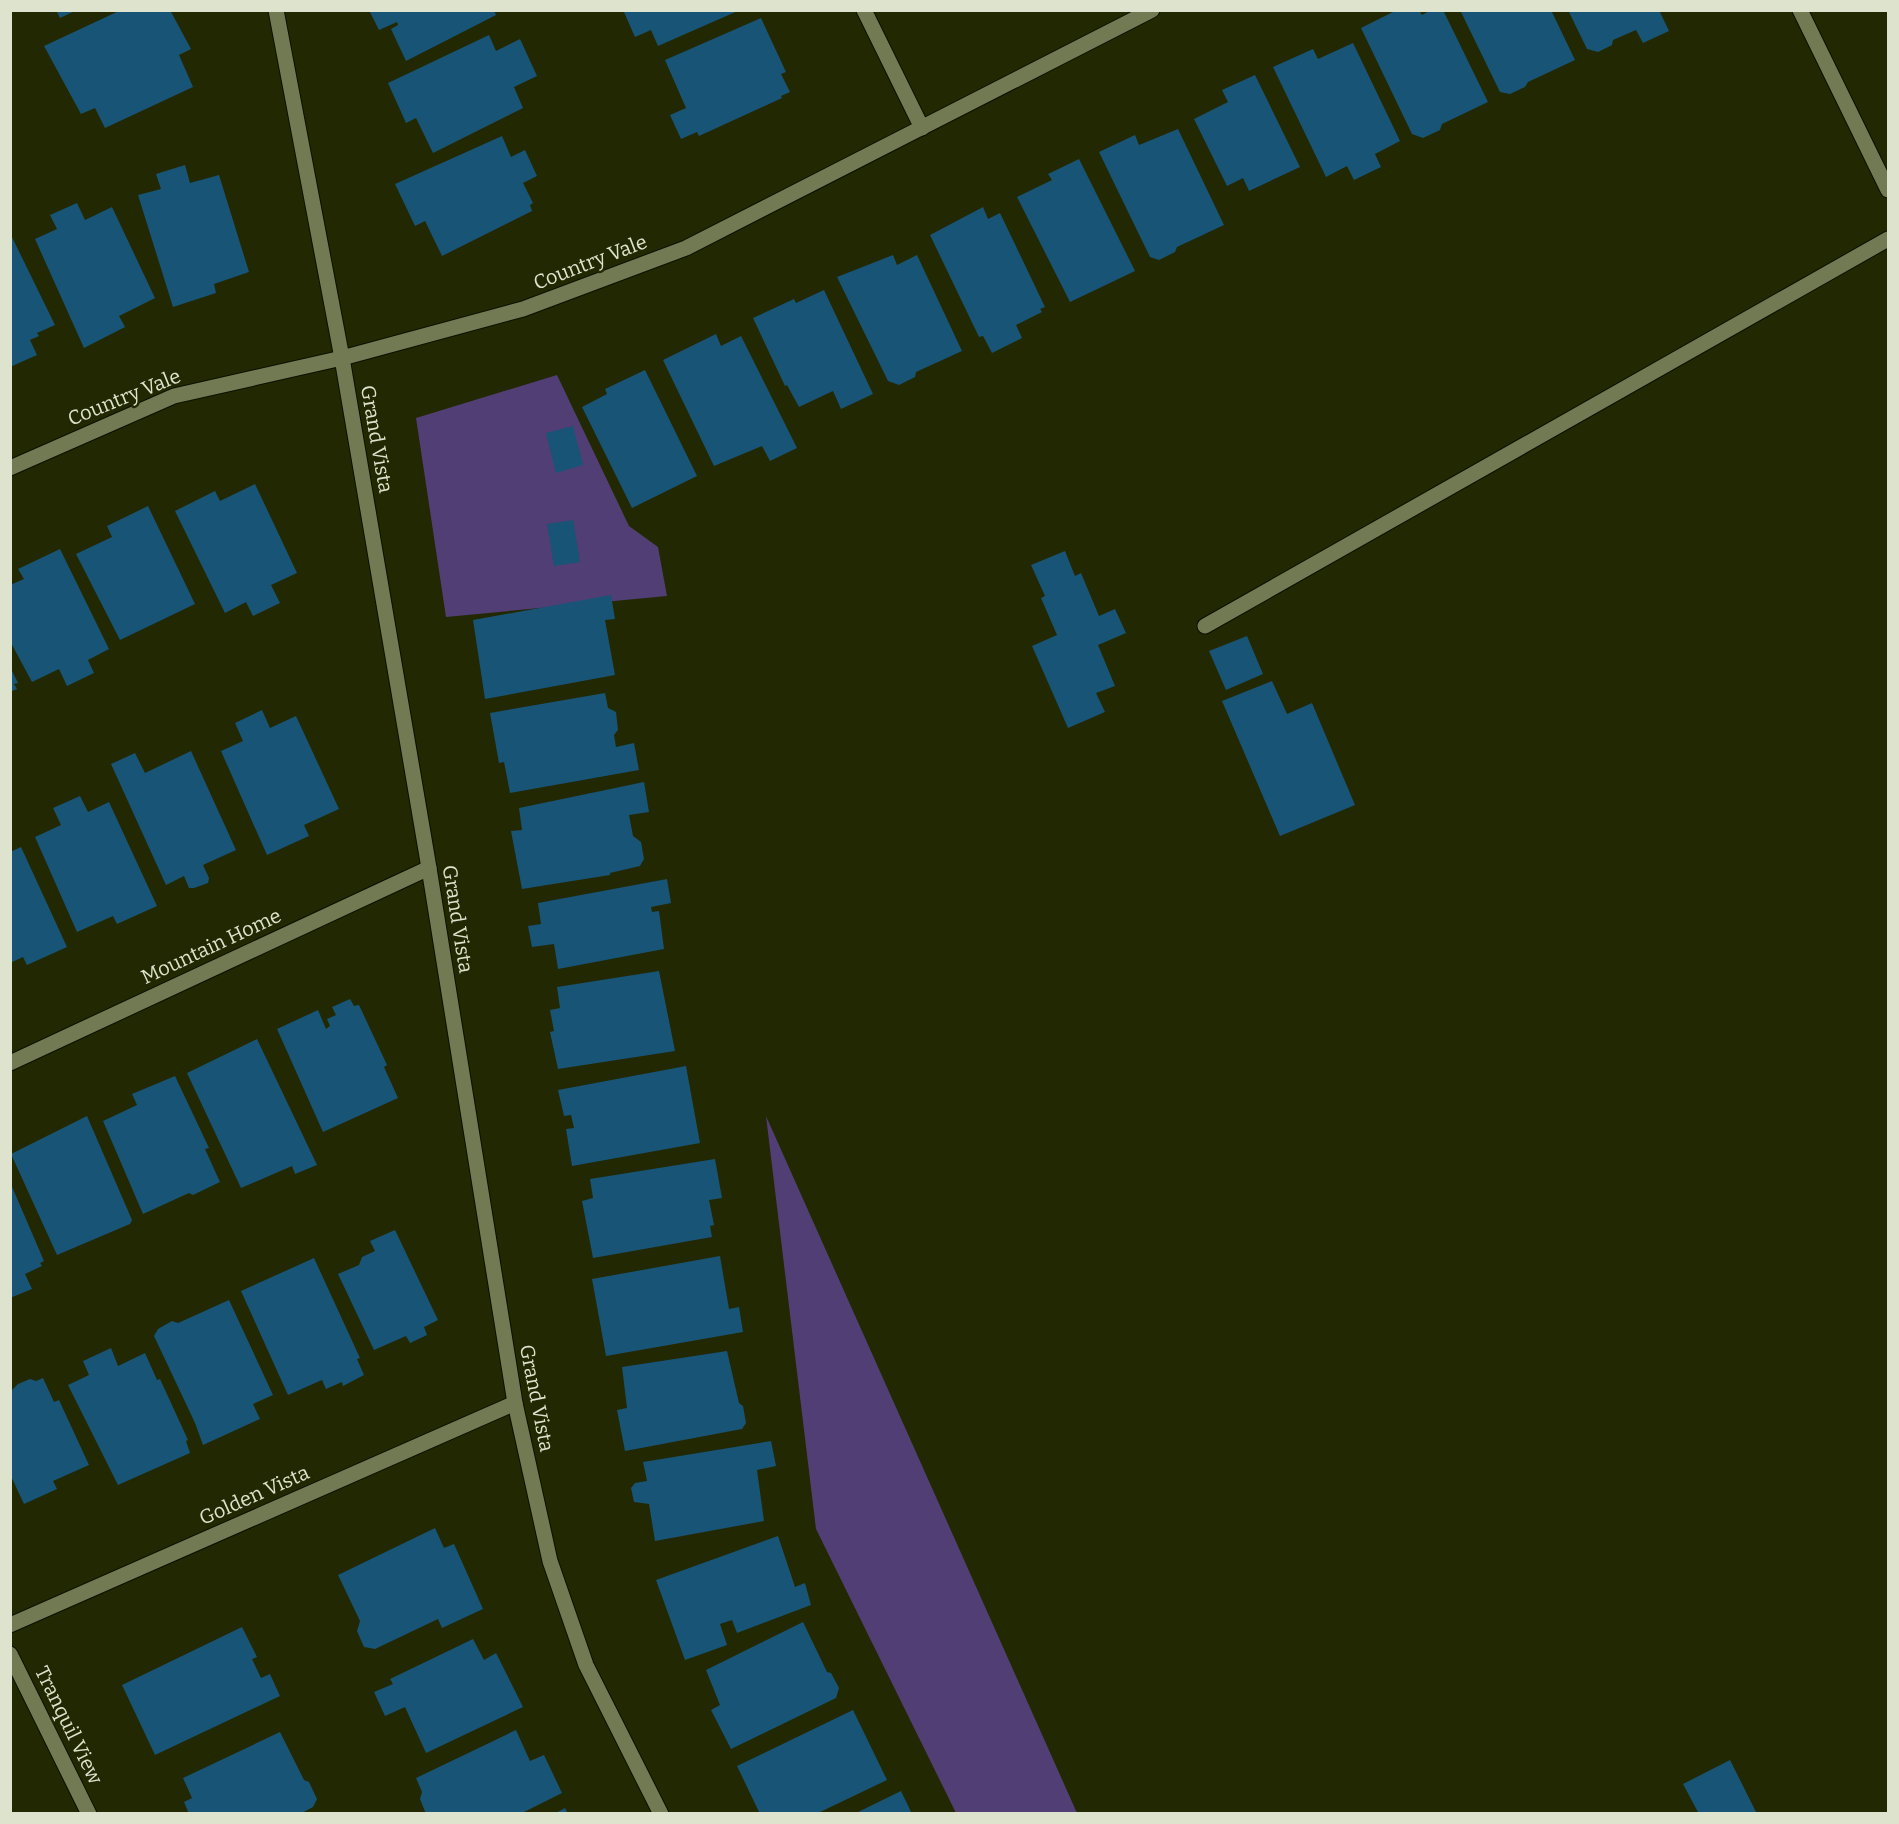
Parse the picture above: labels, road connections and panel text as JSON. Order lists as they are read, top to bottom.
{
  "streets": {
    "street": [
      "Country Vale",
      "Grand Vista",
      "Mountain Home",
      "Golden Vista",
      "Tranquil View"
    ]
  },
  "crossings": [
    ["Country Vale", "Grand Vista"],
    ["Grand Vista", "Mountain Home"],
    ["Grand Vista", "Golden Vista"]
  ]
}
